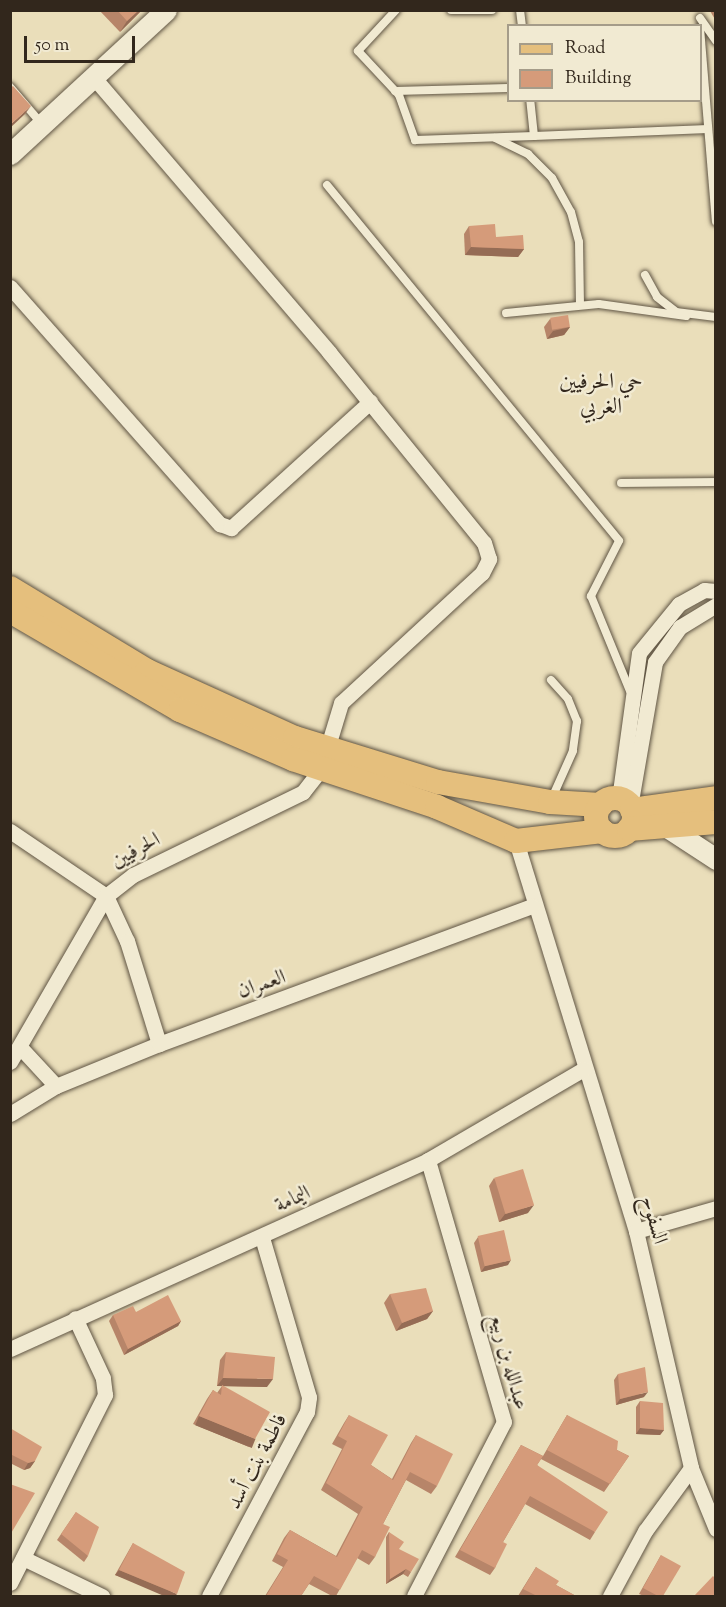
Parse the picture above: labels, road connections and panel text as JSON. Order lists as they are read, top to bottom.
{
  "streets": {
    "street": [
      "الحرفيين",
      "العمران",
      "اليمامة",
      "السفوح",
      "عبدالله بن ربيع",
      "فاطمة بنت أسد"
    ]
  },
  "crossings": [
    ["العمران", "السفوح"],
    ["اليمامة", "السفوح"],
    ["اليمامة", "عبدالله بن ربيع"],
    ["اليمامة", "فاطمة بنت أسد"]
  ],
  "districts": ["حي الحرفيين الغربي"],
  "legend": ["Road", "Building"],
  "scale_bar": "50 m"
}
